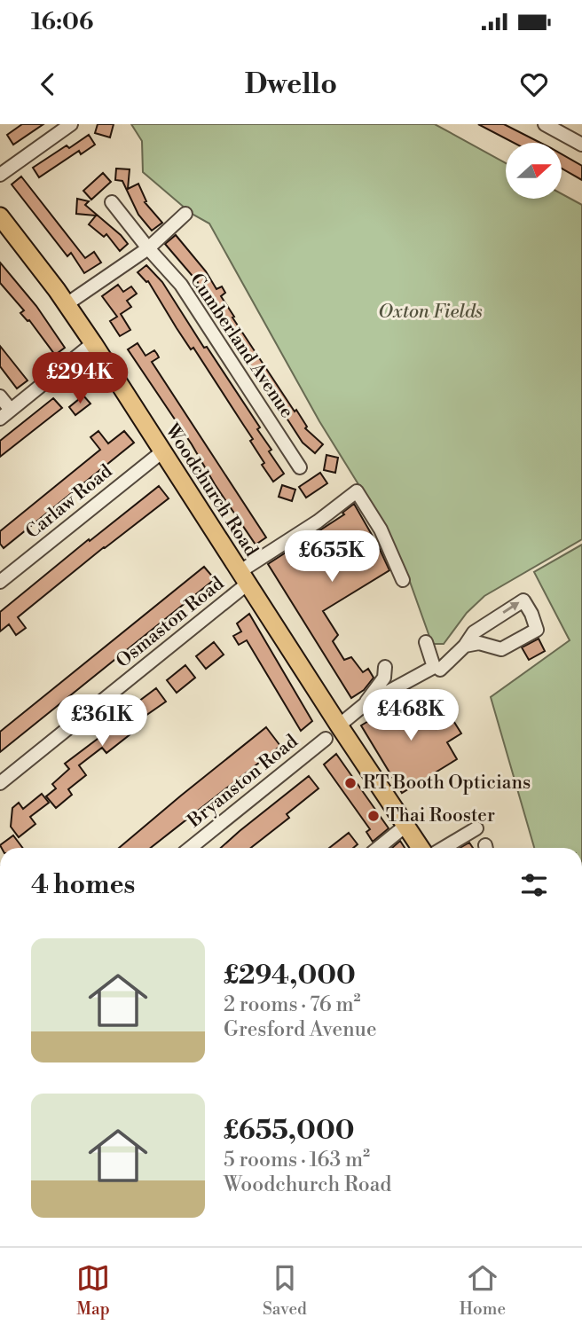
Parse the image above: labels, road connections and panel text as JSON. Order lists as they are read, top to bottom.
{
  "streets": {
    "highway": ["Woodchurch Road"],
    "street": [
      "Cumberland Avenue",
      "Carlaw Road",
      "Osmaston Road",
      "Bryanston Road"
    ]
  },
  "crossings": [
    ["Woodchurch Road", "Carlaw Road"],
    ["Woodchurch Road", "Osmaston Road"]
  ],
  "parks": ["Oxton Fields"],
  "places": ["RT Booth Opticians", "Thai Rooster"],
  "north": "right",
  "page": {
    "status": "16:06",
    "header": "Dwello",
    "price": [
      "£294K",
      "£655K",
      "£468K",
      "£361K"
    ],
    "heading": "4 homes",
    "list": [
      {
        "name": "£294,000",
        "note": "2 rooms · 76 m² · Gresford Avenue"
      },
      {
        "name": "£655,000",
        "note": "5 rooms · 163 m² · Woodchurch Road"
      }
    ],
    "tabs": ["Map", "Saved", "Home"]
  }
}
